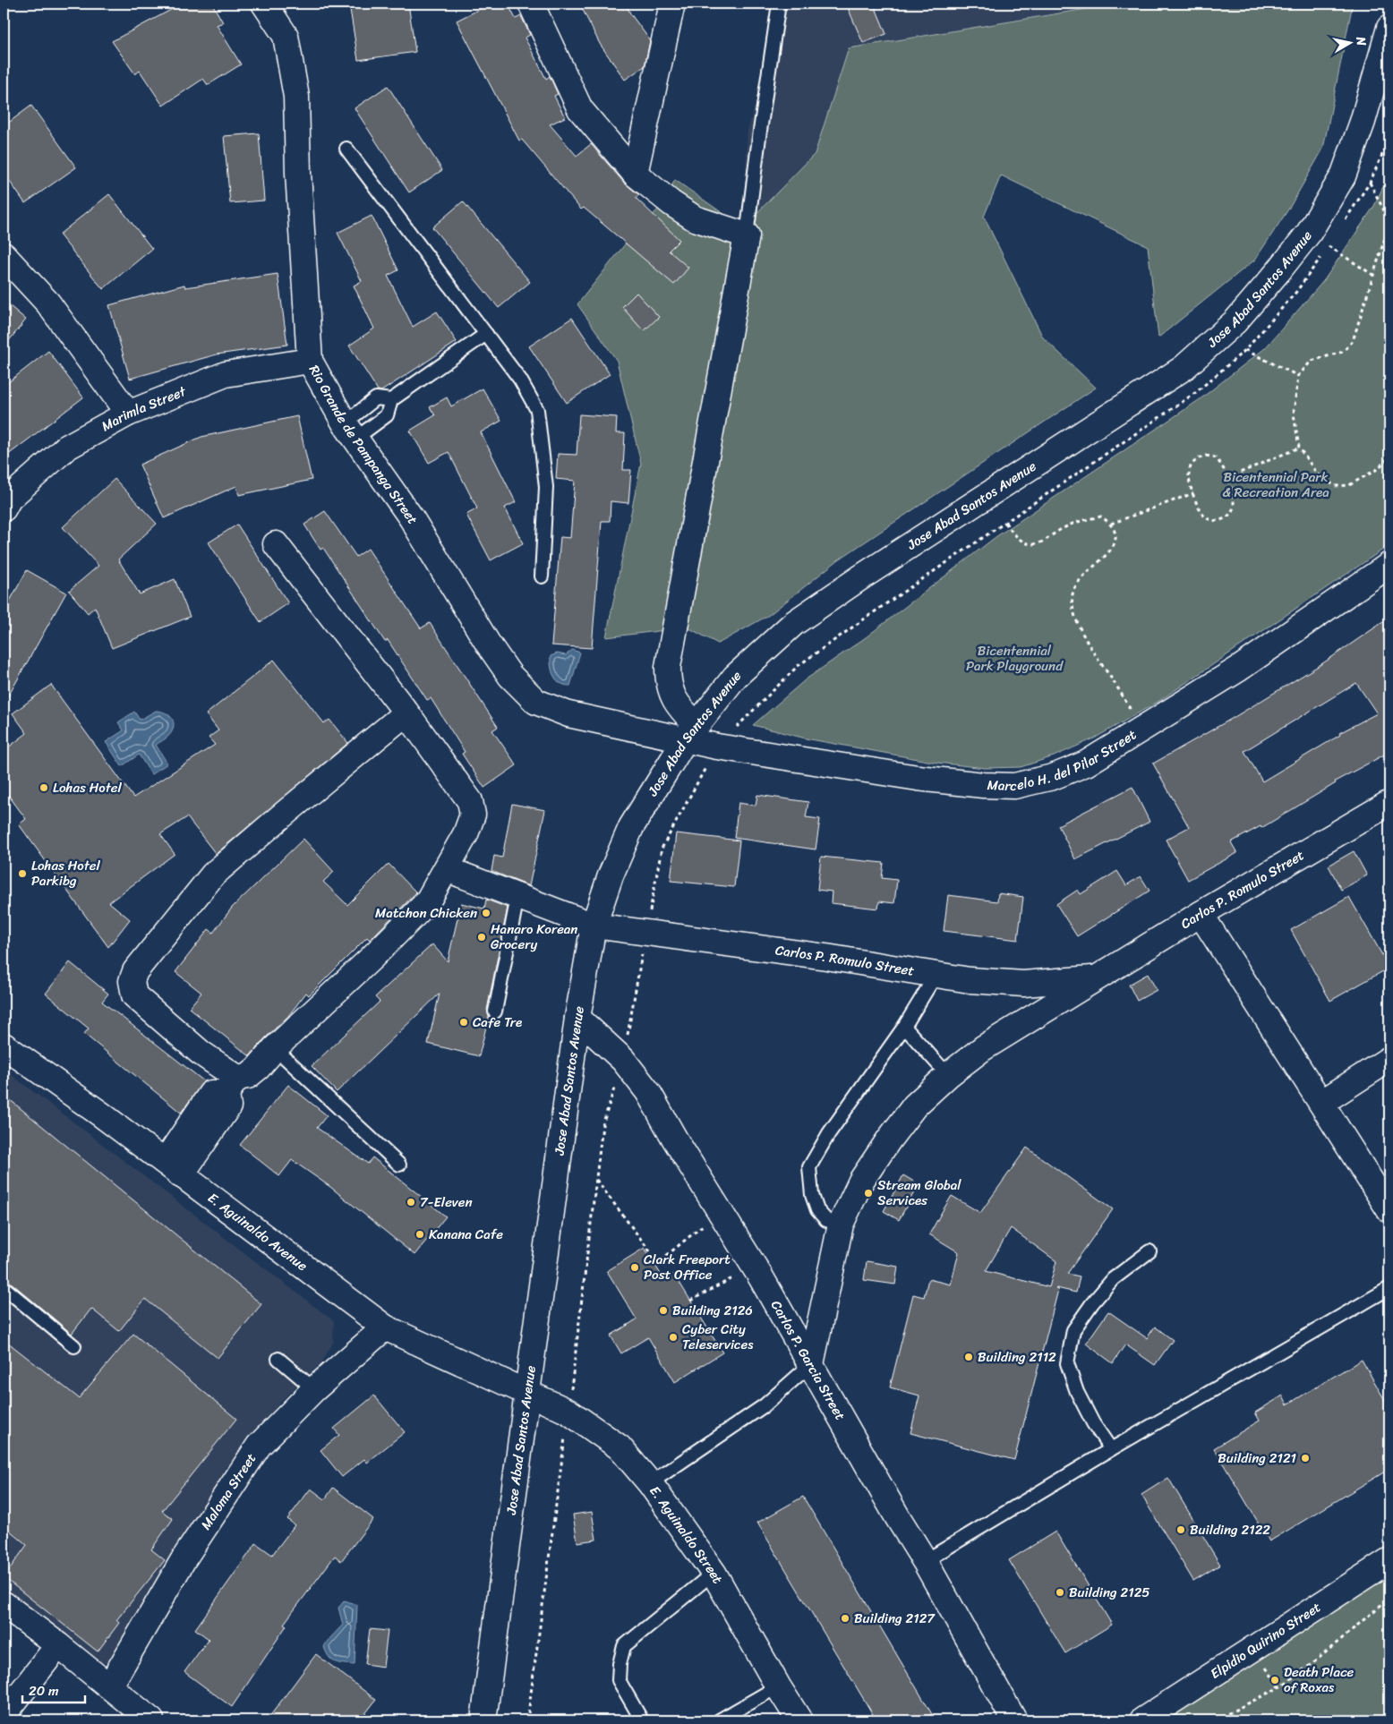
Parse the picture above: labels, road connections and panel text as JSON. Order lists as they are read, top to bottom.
{
  "streets": {
    "street": [
      "Jose Abad Santos Avenue",
      "Marimla Street",
      "Rio Grande de Pampanga Street",
      "Marcelo H. del Pilar Street",
      "Carlos P. Romulo Street",
      "E. Aguinaldo Avenue",
      "Carlos P. Garcia Street",
      "Maloma Street",
      "E. Aguinaldo Street",
      "Elpidio Quirino Street"
    ]
  },
  "crossings": [
    ["Jose Abad Santos Avenue", "Rio Grande de Pampanga Street"],
    ["Jose Abad Santos Avenue", "Marcelo H. del Pilar Street"],
    ["Jose Abad Santos Avenue", "Carlos P. Romulo Street"],
    ["Jose Abad Santos Avenue", "E. Aguinaldo Avenue"],
    ["Jose Abad Santos Avenue", "Carlos P. Garcia Street"],
    ["Jose Abad Santos Avenue", "E. Aguinaldo Street"],
    ["Marimla Street", "Rio Grande de Pampanga Street"],
    ["Rio Grande de Pampanga Street", "Marcelo H. del Pilar Street"],
    ["Carlos P. Romulo Street", "Carlos P. Garcia Street"],
    ["E. Aguinaldo Avenue", "Maloma Street"],
    ["E. Aguinaldo Avenue", "E. Aguinaldo Street"]
  ],
  "parks": ["Bicentennial Park & Recreation Area", "Bicentennial Park Playground"],
  "places": [
    "Lohas Hotel",
    "Lohas Hotel Parkibg",
    "Matchon Chicken",
    "Hanaro Korean Grocery",
    "Cafe Tre",
    "Stream Global Services",
    "7-Eleven",
    "Kanana Cafe",
    "Clark Freeport Post Office",
    "Building 2126",
    "Cyber City Teleservices",
    "Building 2112",
    "Building 2121",
    "Building 2122",
    "Building 2125",
    "Building 2127",
    "Death Place of Roxas"
  ],
  "scale_bar": "20 m",
  "north": "right"
}
